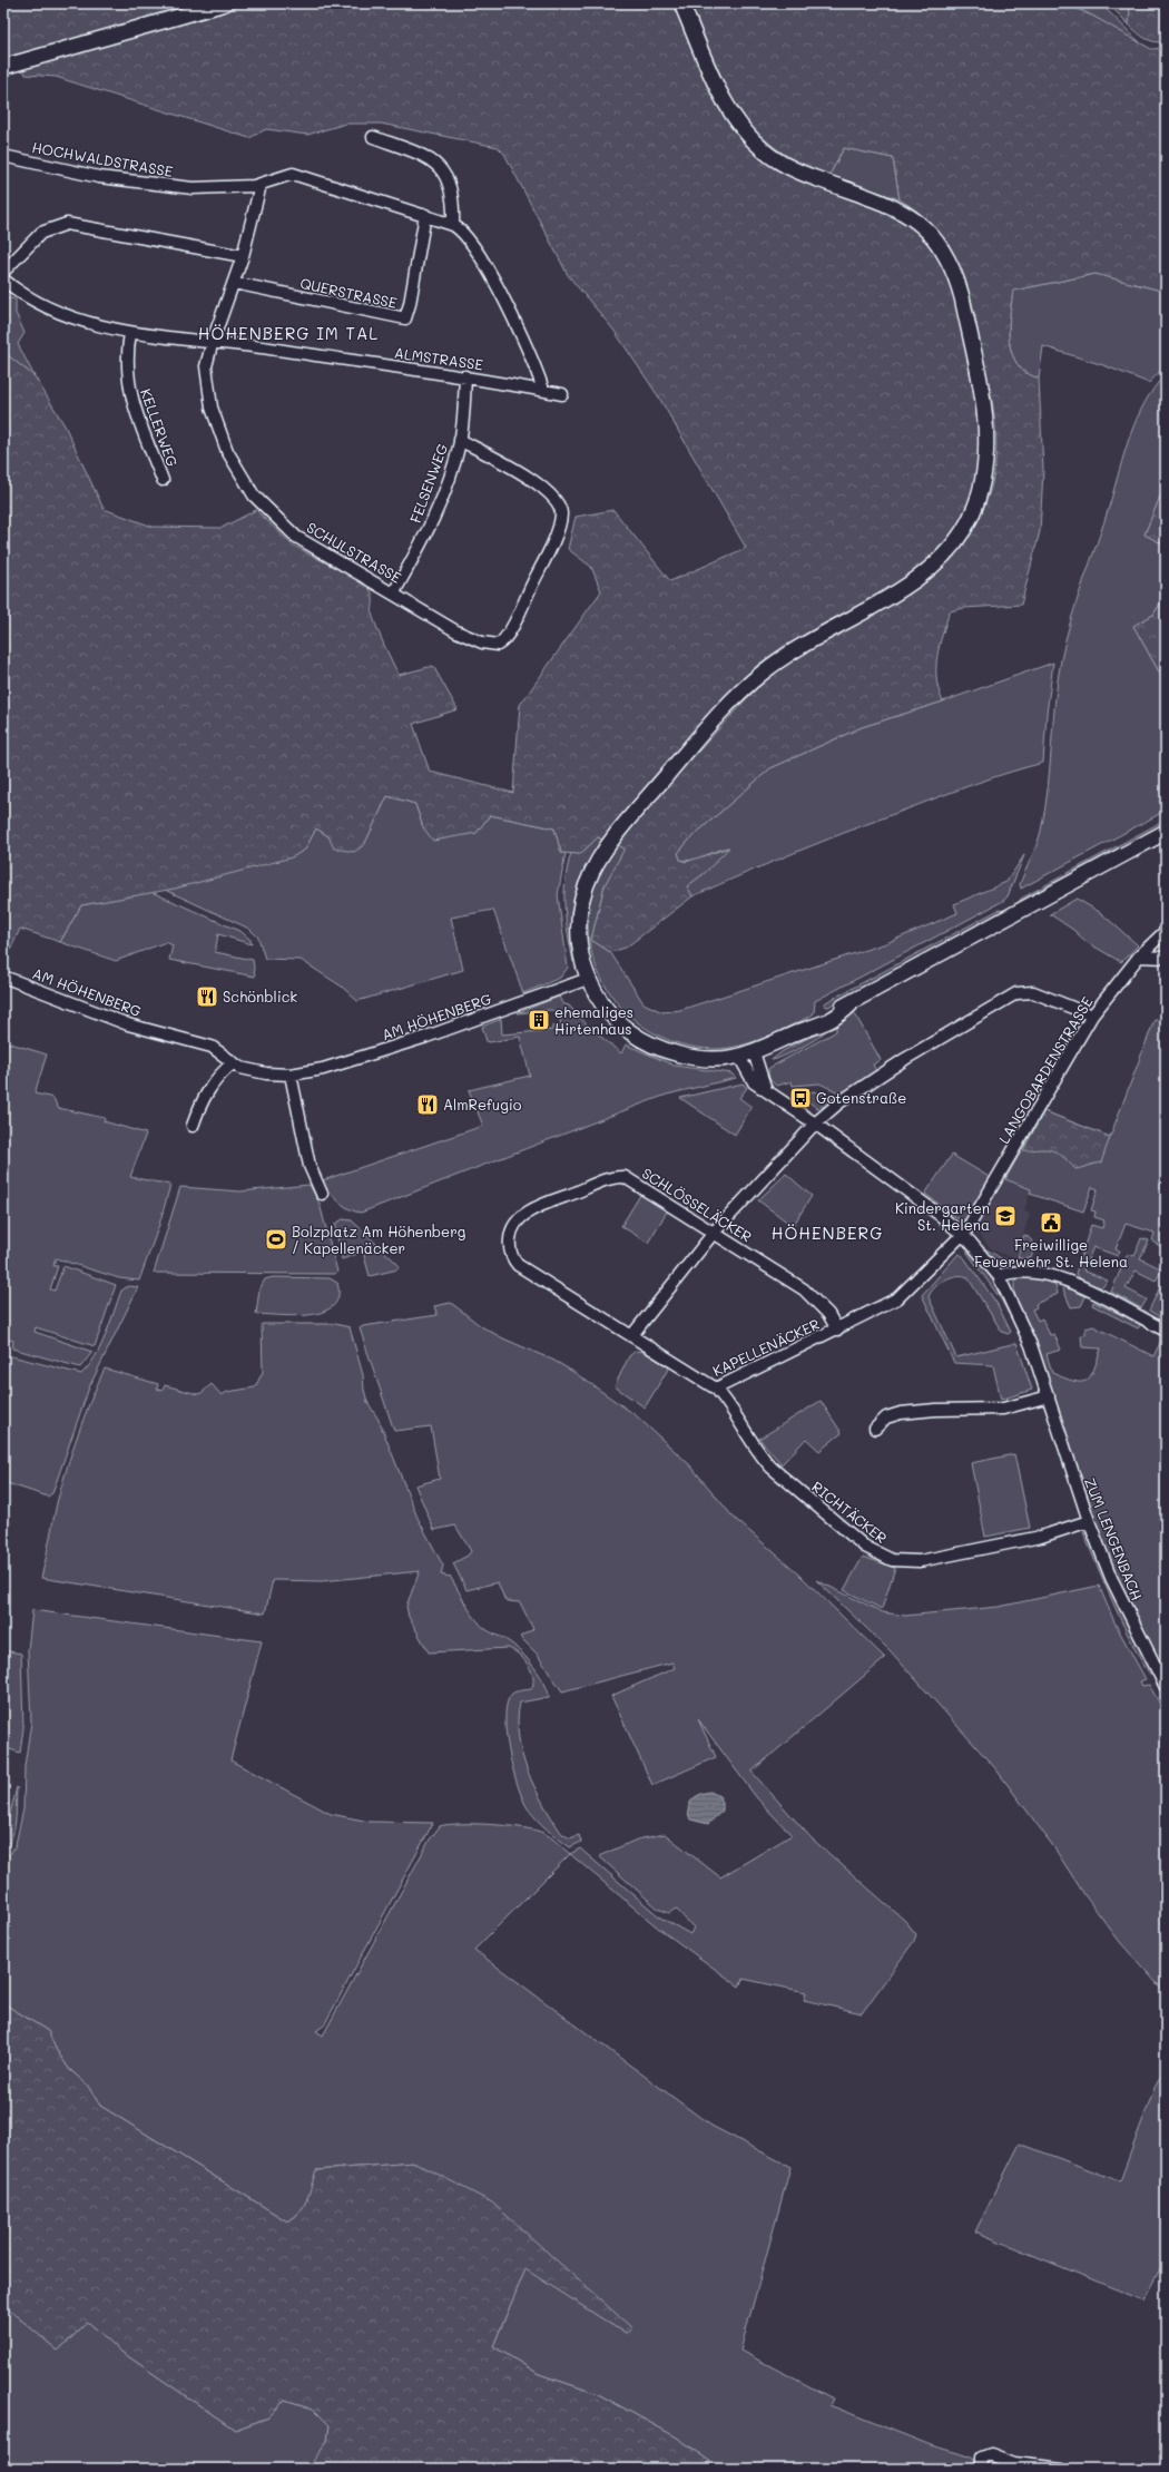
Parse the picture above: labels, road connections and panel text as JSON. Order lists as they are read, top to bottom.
{
  "streets": {
    "street": [
      "HOCHWALDSTRASSE",
      "QUERSTRASSE",
      "ALMSTRASSE",
      "KELLERWEG",
      "FELSENWEG",
      "SCHULSTRASSE",
      "AM HÖHENBERG",
      "LANGOBARDENSTRASSE",
      "SCHLÖSSELÄCKER",
      "KAPELLENÄCKER",
      "RICHTÄCKER",
      "ZUM LENGENBACH"
    ]
  },
  "crossings": [
    ["HOCHWALDSTRASSE", "QUERSTRASSE"],
    ["HOCHWALDSTRASSE", "ALMSTRASSE"],
    ["HOCHWALDSTRASSE", "SCHULSTRASSE"],
    ["QUERSTRASSE", "SCHULSTRASSE"],
    ["ALMSTRASSE", "KELLERWEG"],
    ["ALMSTRASSE", "FELSENWEG"],
    ["ALMSTRASSE", "SCHULSTRASSE"],
    ["FELSENWEG", "SCHULSTRASSE"],
    ["LANGOBARDENSTRASSE", "KAPELLENÄCKER"],
    ["LANGOBARDENSTRASSE", "ZUM LENGENBACH"],
    ["SCHLÖSSELÄCKER", "KAPELLENÄCKER"],
    ["KAPELLENÄCKER", "RICHTÄCKER"],
    ["KAPELLENÄCKER", "ZUM LENGENBACH"],
    ["RICHTÄCKER", "ZUM LENGENBACH"]
  ],
  "districts": ["HÖHENBERG IM TAL", "HÖHENBERG"],
  "places": {
    "restaurant": ["Schönblick", "AlmRefugio"],
    "building": ["ehemaliges Hirtenhaus"],
    "bus stop": ["Gotenstraße"],
    "school or university": ["Kindergarten St. Helena"],
    "public building": ["Freiwillige Feuerwehr St. Helena"],
    "sports": ["Bolzplatz Am Höhenberg / Kapellenäcker"]
  }
}
